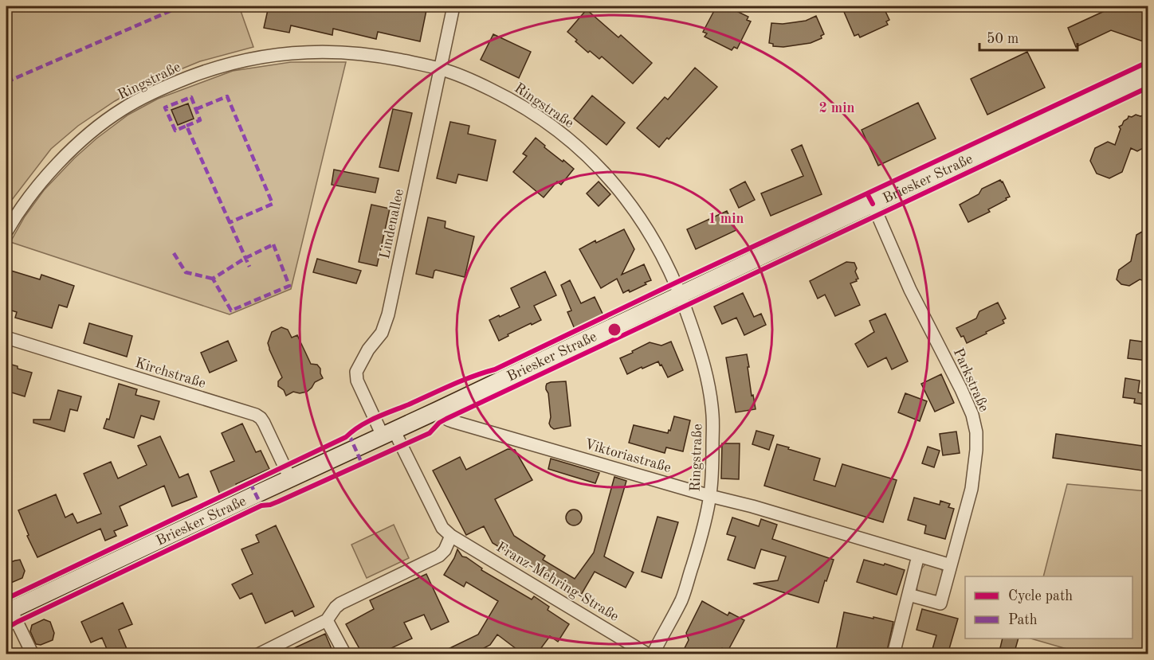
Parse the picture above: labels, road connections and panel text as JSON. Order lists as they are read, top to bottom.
{
  "streets": {
    "main road": ["Briesker Straße"],
    "street": [
      "Ringstraße",
      "Lindenallee",
      "Kirchstraße",
      "Parkstraße",
      "Viktoriastraße",
      "Franz-Mehring-Straße"
    ]
  },
  "crossings": [
    ["Ringstraße", "Briesker Straße"],
    ["Ringstraße", "Lindenallee"],
    ["Ringstraße", "Viktoriastraße"],
    ["Briesker Straße", "Lindenallee"],
    ["Briesker Straße", "Kirchstraße"],
    ["Briesker Straße", "Parkstraße"],
    ["Briesker Straße", "Viktoriastraße"],
    ["Parkstraße", "Viktoriastraße"]
  ],
  "legend": ["Cycle path", "Path"],
  "scale_bar": "50 m",
  "rings": ["2 min", "1 min"]
}
